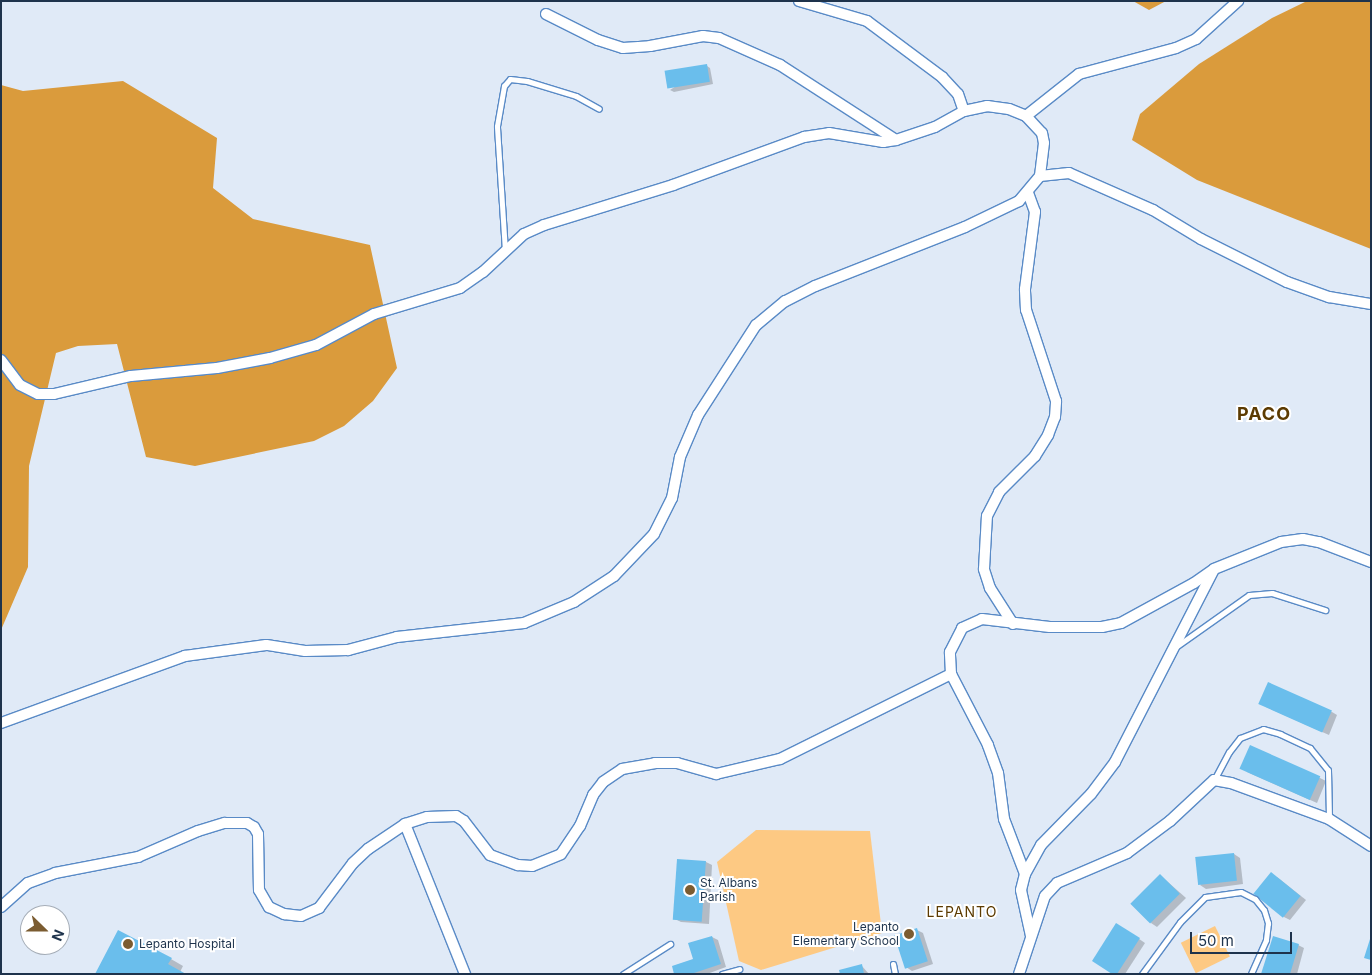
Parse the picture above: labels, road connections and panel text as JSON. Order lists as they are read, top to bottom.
{
  "districts": ["PACO", "LEPANTO"],
  "places": ["St. Albans Parish", "Lepanto Elementary School", "Lepanto Hospital"],
  "scale_bar": "50 m",
  "north": "right"
}
